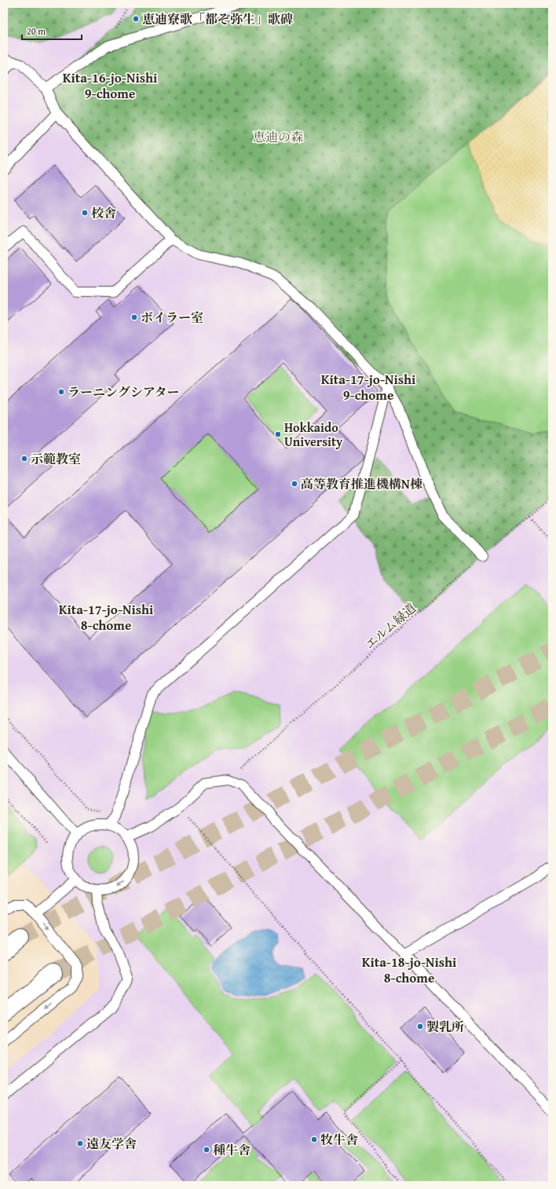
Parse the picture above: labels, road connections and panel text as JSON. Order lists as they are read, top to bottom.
{
  "streets": {
    "path": ["エルム緑道"]
  },
  "districts": [
    "Kita-16-jo-Nishi 9-chome",
    "Kita-17-jo-Nishi 9-chome",
    "Kita-17-jo-Nishi 8-chome",
    "Kita-18-jo-Nishi 8-chome"
  ],
  "parks": ["恵迪の森"],
  "places": [
    "恵迪寮歌「都ぞ弥生」歌碑",
    "校舎",
    "ボイラー室",
    "ラーニングシアター",
    "Hokkaido University",
    "示範教室",
    "高等教育推進機構N棟",
    "製乳所",
    "牧牛舎",
    "遠友学舎",
    "種牛舎"
  ],
  "scale_bar": "20 m"
}
